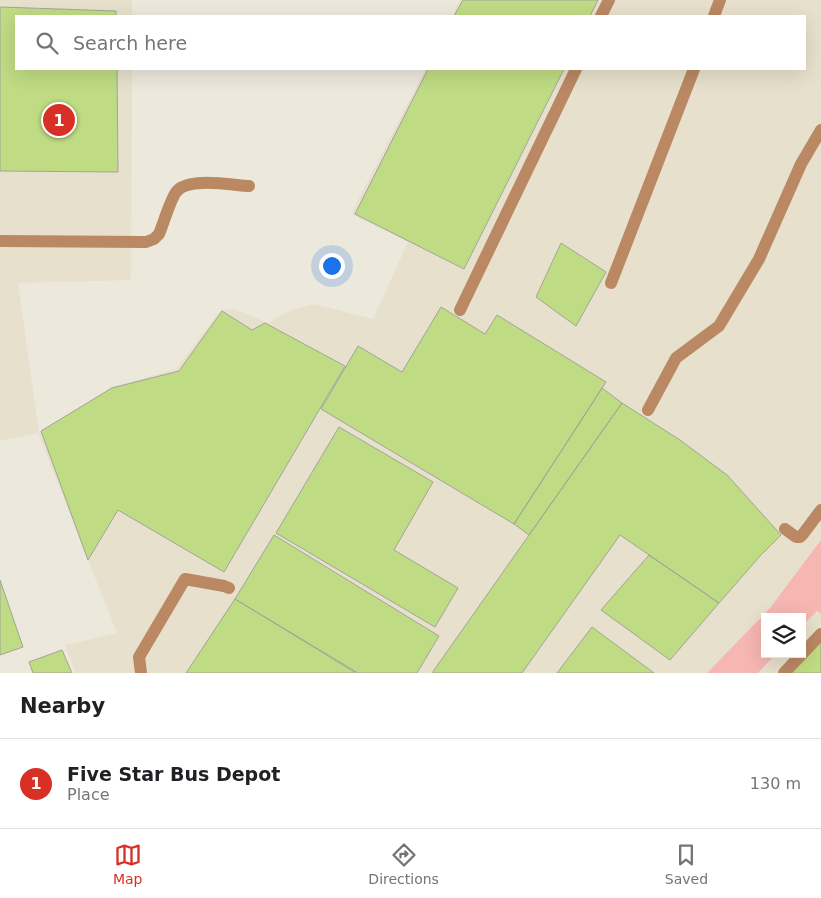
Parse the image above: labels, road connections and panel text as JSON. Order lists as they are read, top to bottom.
{
  "page": {
    "search": "Search here",
    "pins": "1",
    "heading": "Nearby",
    "list": [
      {
        "mark": "1",
        "name": "Five Star Bus Depot",
        "note": "Place",
        "value": "130 m"
      }
    ],
    "nav": ["Map", "Directions", "Saved"]
  }
}
